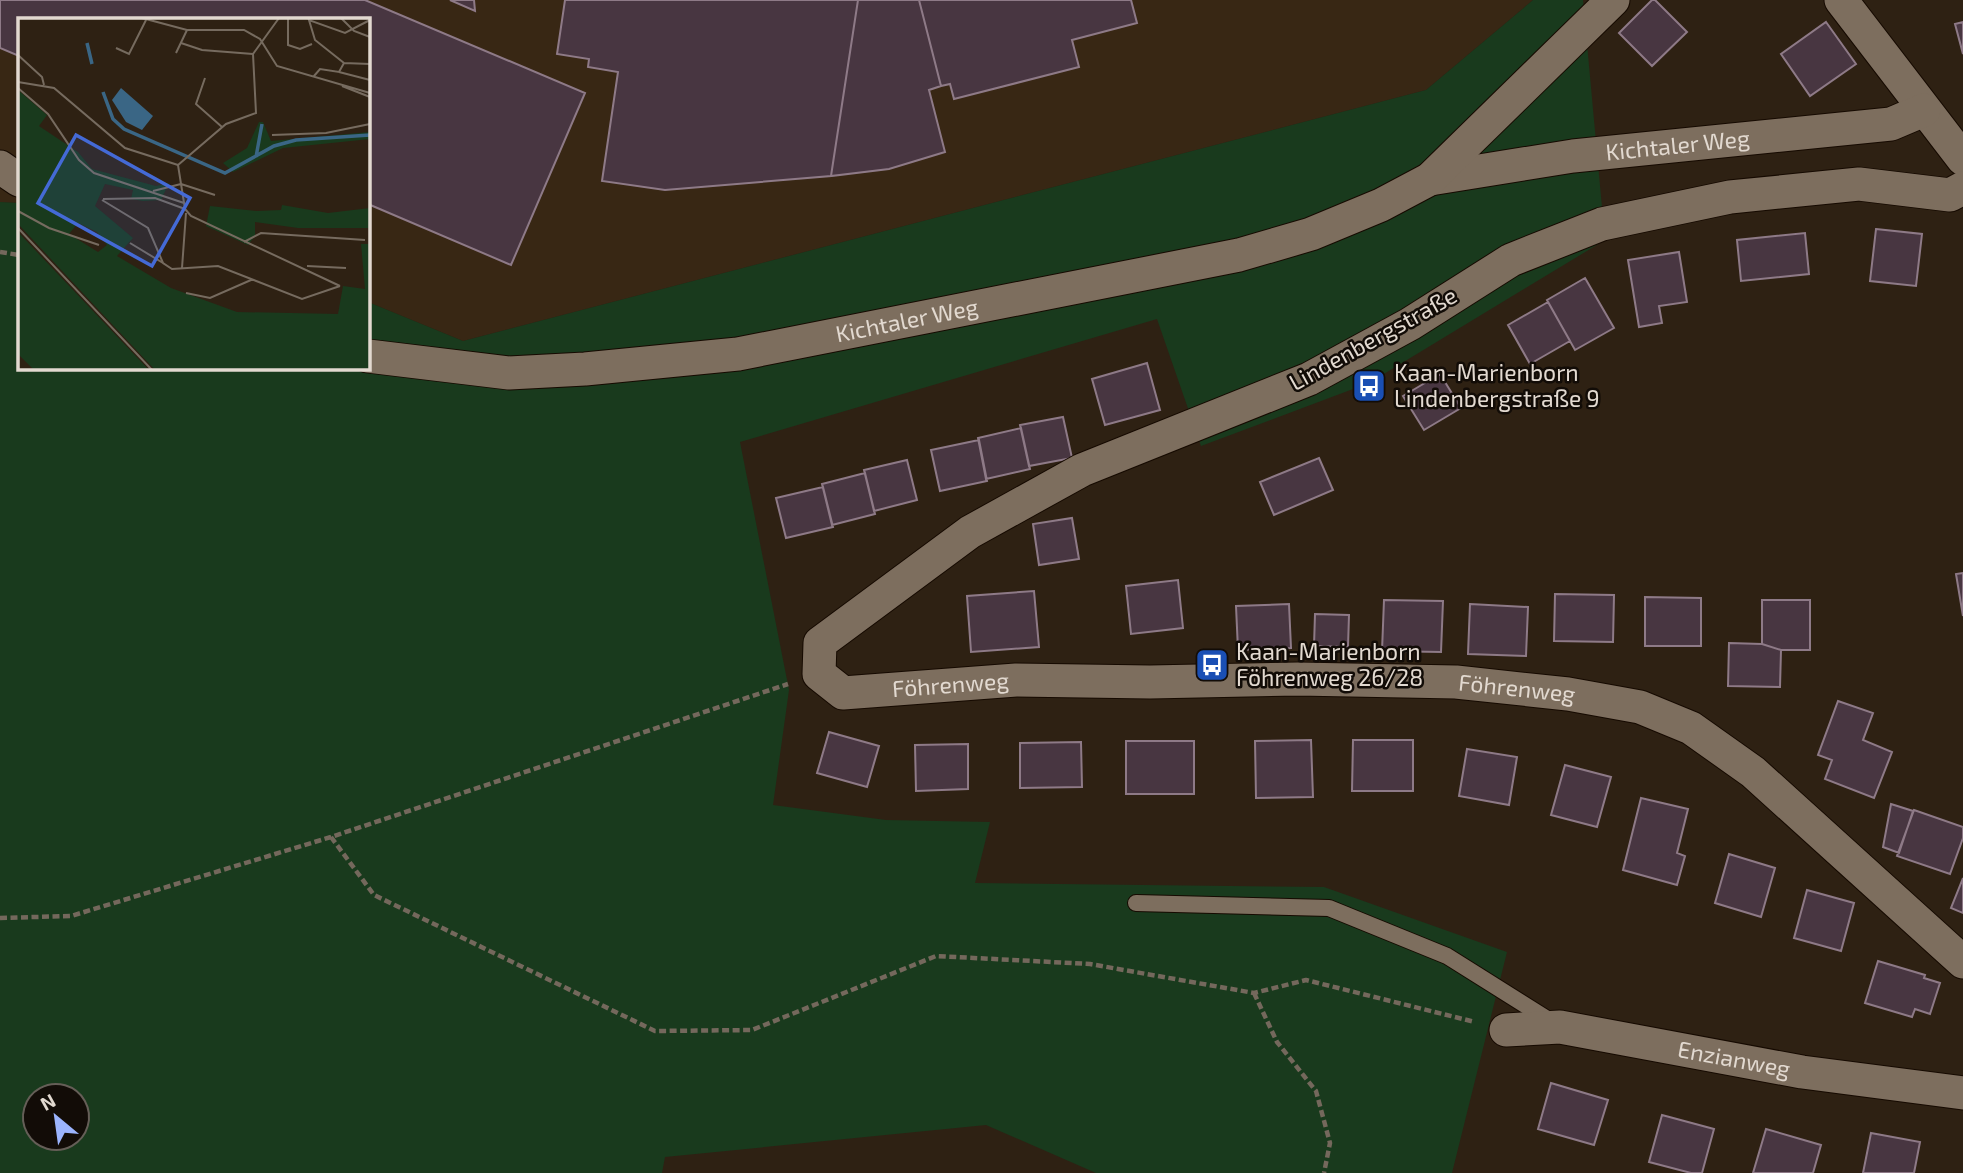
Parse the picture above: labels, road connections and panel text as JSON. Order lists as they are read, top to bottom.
{
  "streets": {
    "street": [
      "Kichtaler Weg",
      "Lindenbergstraße",
      "Föhrenweg",
      "Enzianweg"
    ]
  },
  "crossings": [
    ["Lindenbergstraße", "Föhrenweg"]
  ],
  "places": {
    "bus stop": ["Kaan-Marienborn Lindenbergstraße 9", "Kaan-Marienborn Föhrenweg 26/28"]
  },
  "north": "top left"
}
